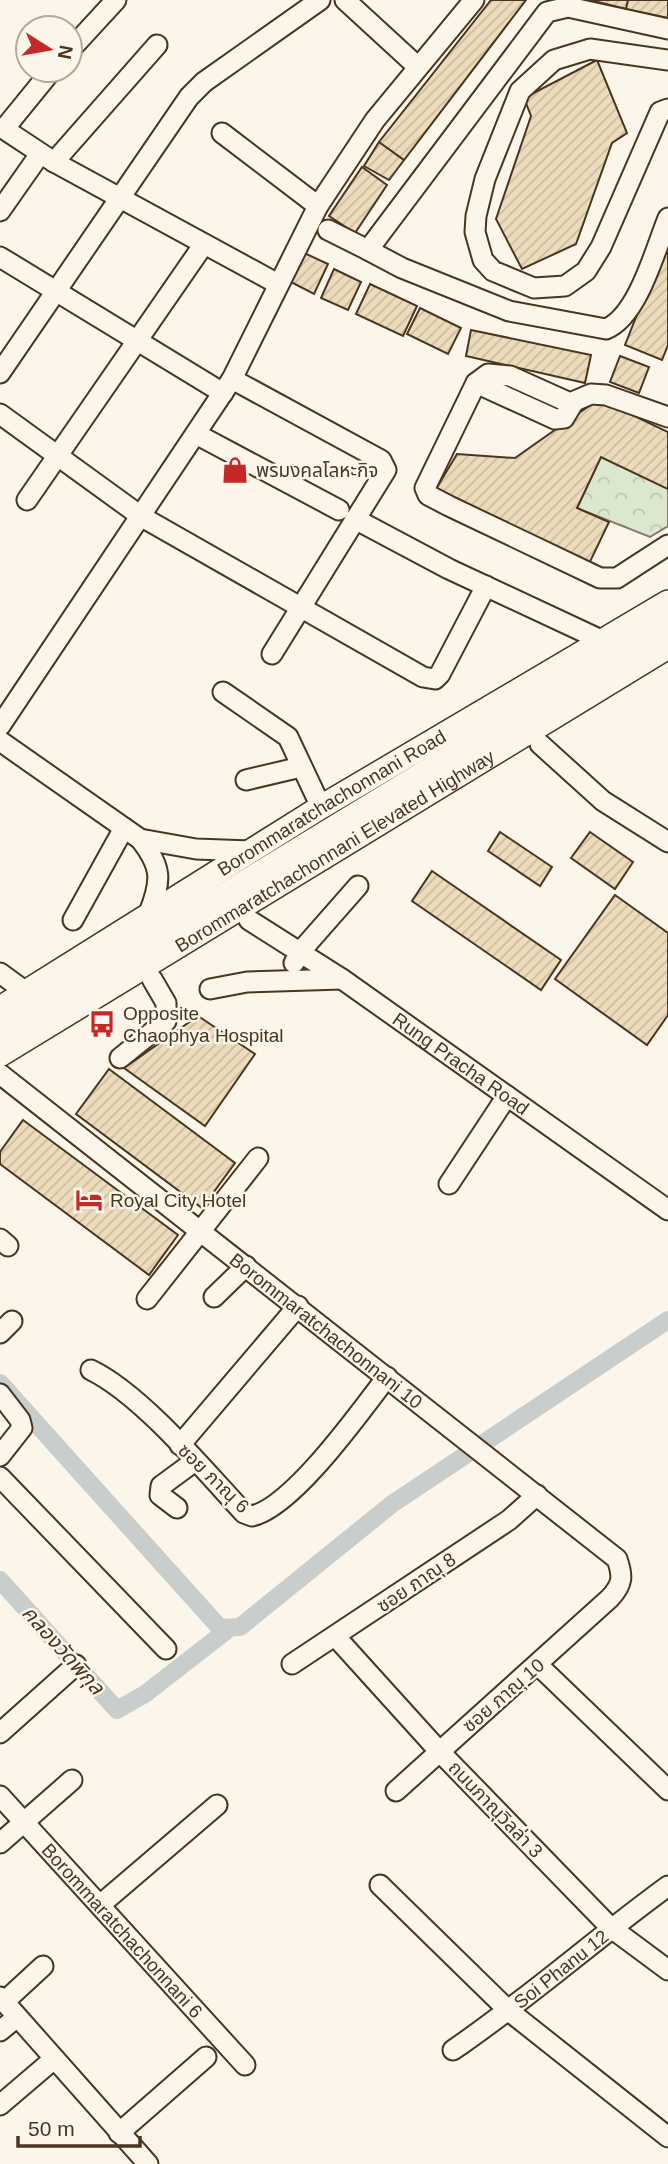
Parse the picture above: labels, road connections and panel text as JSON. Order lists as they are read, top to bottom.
{
  "streets": {
    "main road": ["Borommaratchachonnani Road", "Borommaratchachonnani Elevated Highway"],
    "street": [
      "Rung Pracha Road",
      "Borommaratchachonnani 10",
      "ซอย ภาณุ 6",
      "ซอย ภาณุ 8",
      "ซอย ภาณุ 10",
      "ถนนภาณุวิลล่า 3",
      "Borommaratchachonnani 6",
      "Soi Phanu 12"
    ]
  },
  "crossings": [
    ["Borommaratchachonnani 10", "ซอย ภาณุ 6"],
    ["Borommaratchachonnani 10", "ซอย ภาณุ 8"],
    ["Borommaratchachonnani 10", "ซอย ภาณุ 10"],
    ["ซอย ภาณุ 8", "ถนนภาณุวิลล่า 3"],
    ["ซอย ภาณุ 10", "ถนนภาณุวิลล่า 3"],
    ["ถนนภาณุวิลล่า 3", "Soi Phanu 12"]
  ],
  "water": ["คลองวัดพิกุล"],
  "places": {
    "shop": ["พรมงคลโลหะกิจ"],
    "bus stop": ["Opposite Chaophya Hospital"],
    "hotel": ["Royal City Hotel"]
  },
  "scale_bar": "50 m",
  "north": "right"
}
